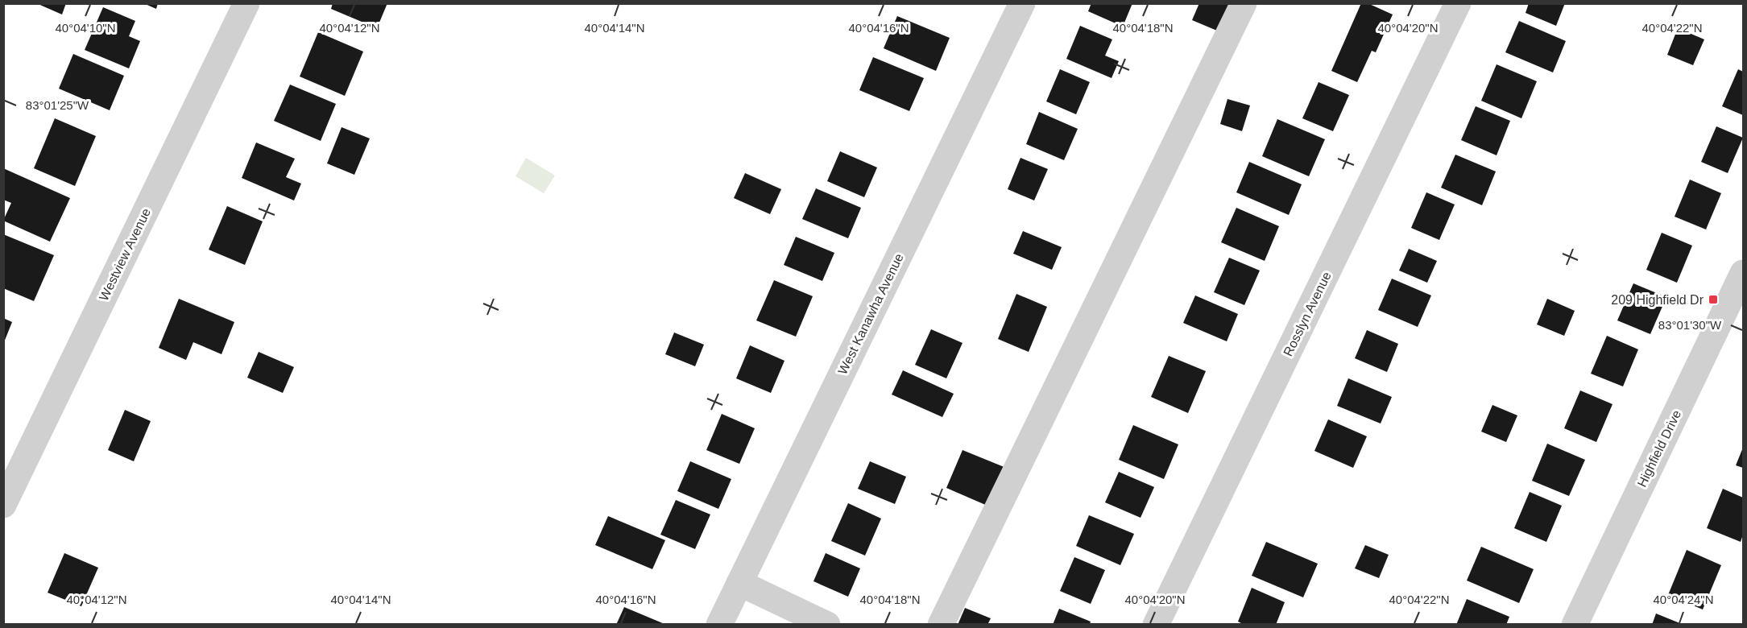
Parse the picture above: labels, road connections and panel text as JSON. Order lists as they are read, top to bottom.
{
  "streets": {
    "street": [
      "Westview Avenue",
      "West Kanawha Avenue",
      "Rosslyn Avenue",
      "Highfield Drive"
    ]
  },
  "places": {
    "transit": ["209 Highfield Dr"]
  },
  "coordinates": [
    "40°04'10\"N",
    "40°04'12\"N",
    "40°04'14\"N",
    "40°04'16\"N",
    "40°04'18\"N",
    "40°04'20\"N",
    "40°04'22\"N",
    "83°01'25\"W",
    "83°01'30\"W",
    "40°04'24\"N"
  ]
}
